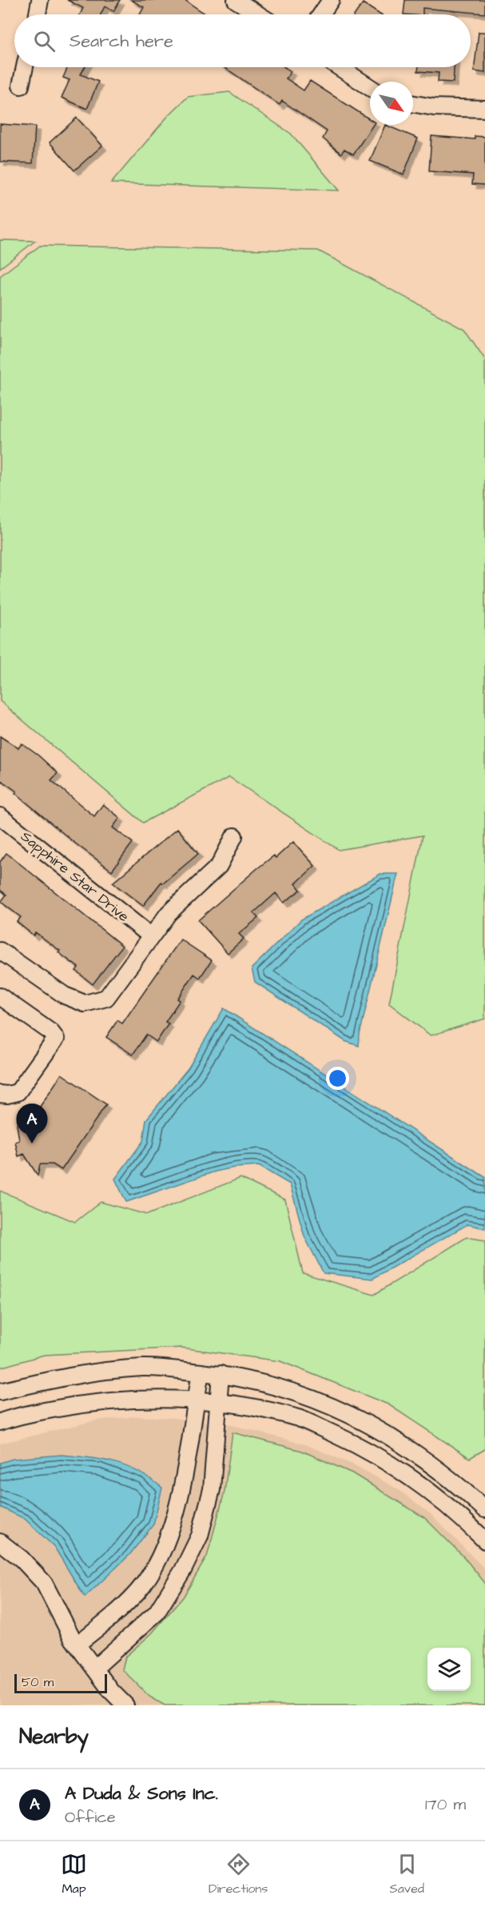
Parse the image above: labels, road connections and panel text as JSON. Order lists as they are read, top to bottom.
{
  "streets": {
    "street": ["Sapphire Star Drive"]
  },
  "scale_bar": "50 m",
  "north": "bottom right",
  "page": {
    "search": "Search here",
    "pins": "A",
    "scale": "50 m",
    "heading": "Nearby",
    "list": [
      {
        "mark": "A",
        "name": "A Duda & Sons Inc.",
        "note": "Office",
        "value": "170 m"
      }
    ],
    "nav": ["Map", "Directions", "Saved"]
  }
}
